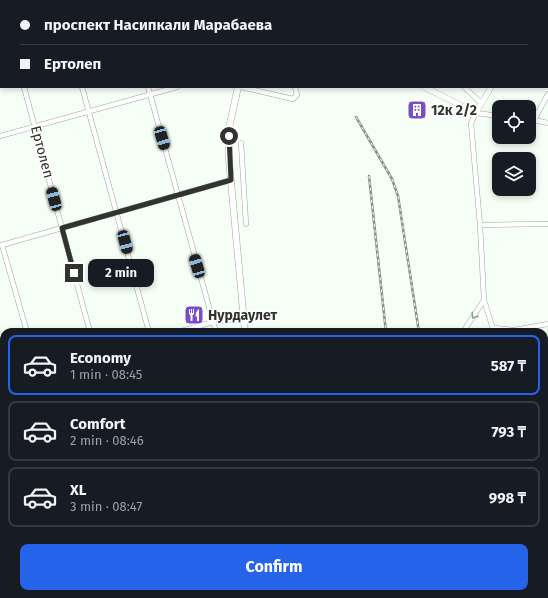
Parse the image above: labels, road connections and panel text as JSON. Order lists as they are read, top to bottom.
{
  "streets": {
    "street": ["Ертолеп"]
  },
  "places": {
    "building": ["12к 2/2"],
    "restaurant": ["Нурдаулет"]
  },
  "page": {
    "banner": ["проспект Насипкали Марабаева", "Ертолеп"],
    "bubble": "2 min",
    "list": [
      {
        "name": "Economy",
        "note": "1 min · 08:45",
        "value": "587 ₸"
      },
      {
        "name": "Comfort",
        "note": "2 min · 08:46",
        "value": "793 ₸"
      },
      {
        "name": "XL",
        "note": "3 min · 08:47",
        "value": "998 ₸"
      }
    ],
    "buttons": "Confirm"
  }
}
